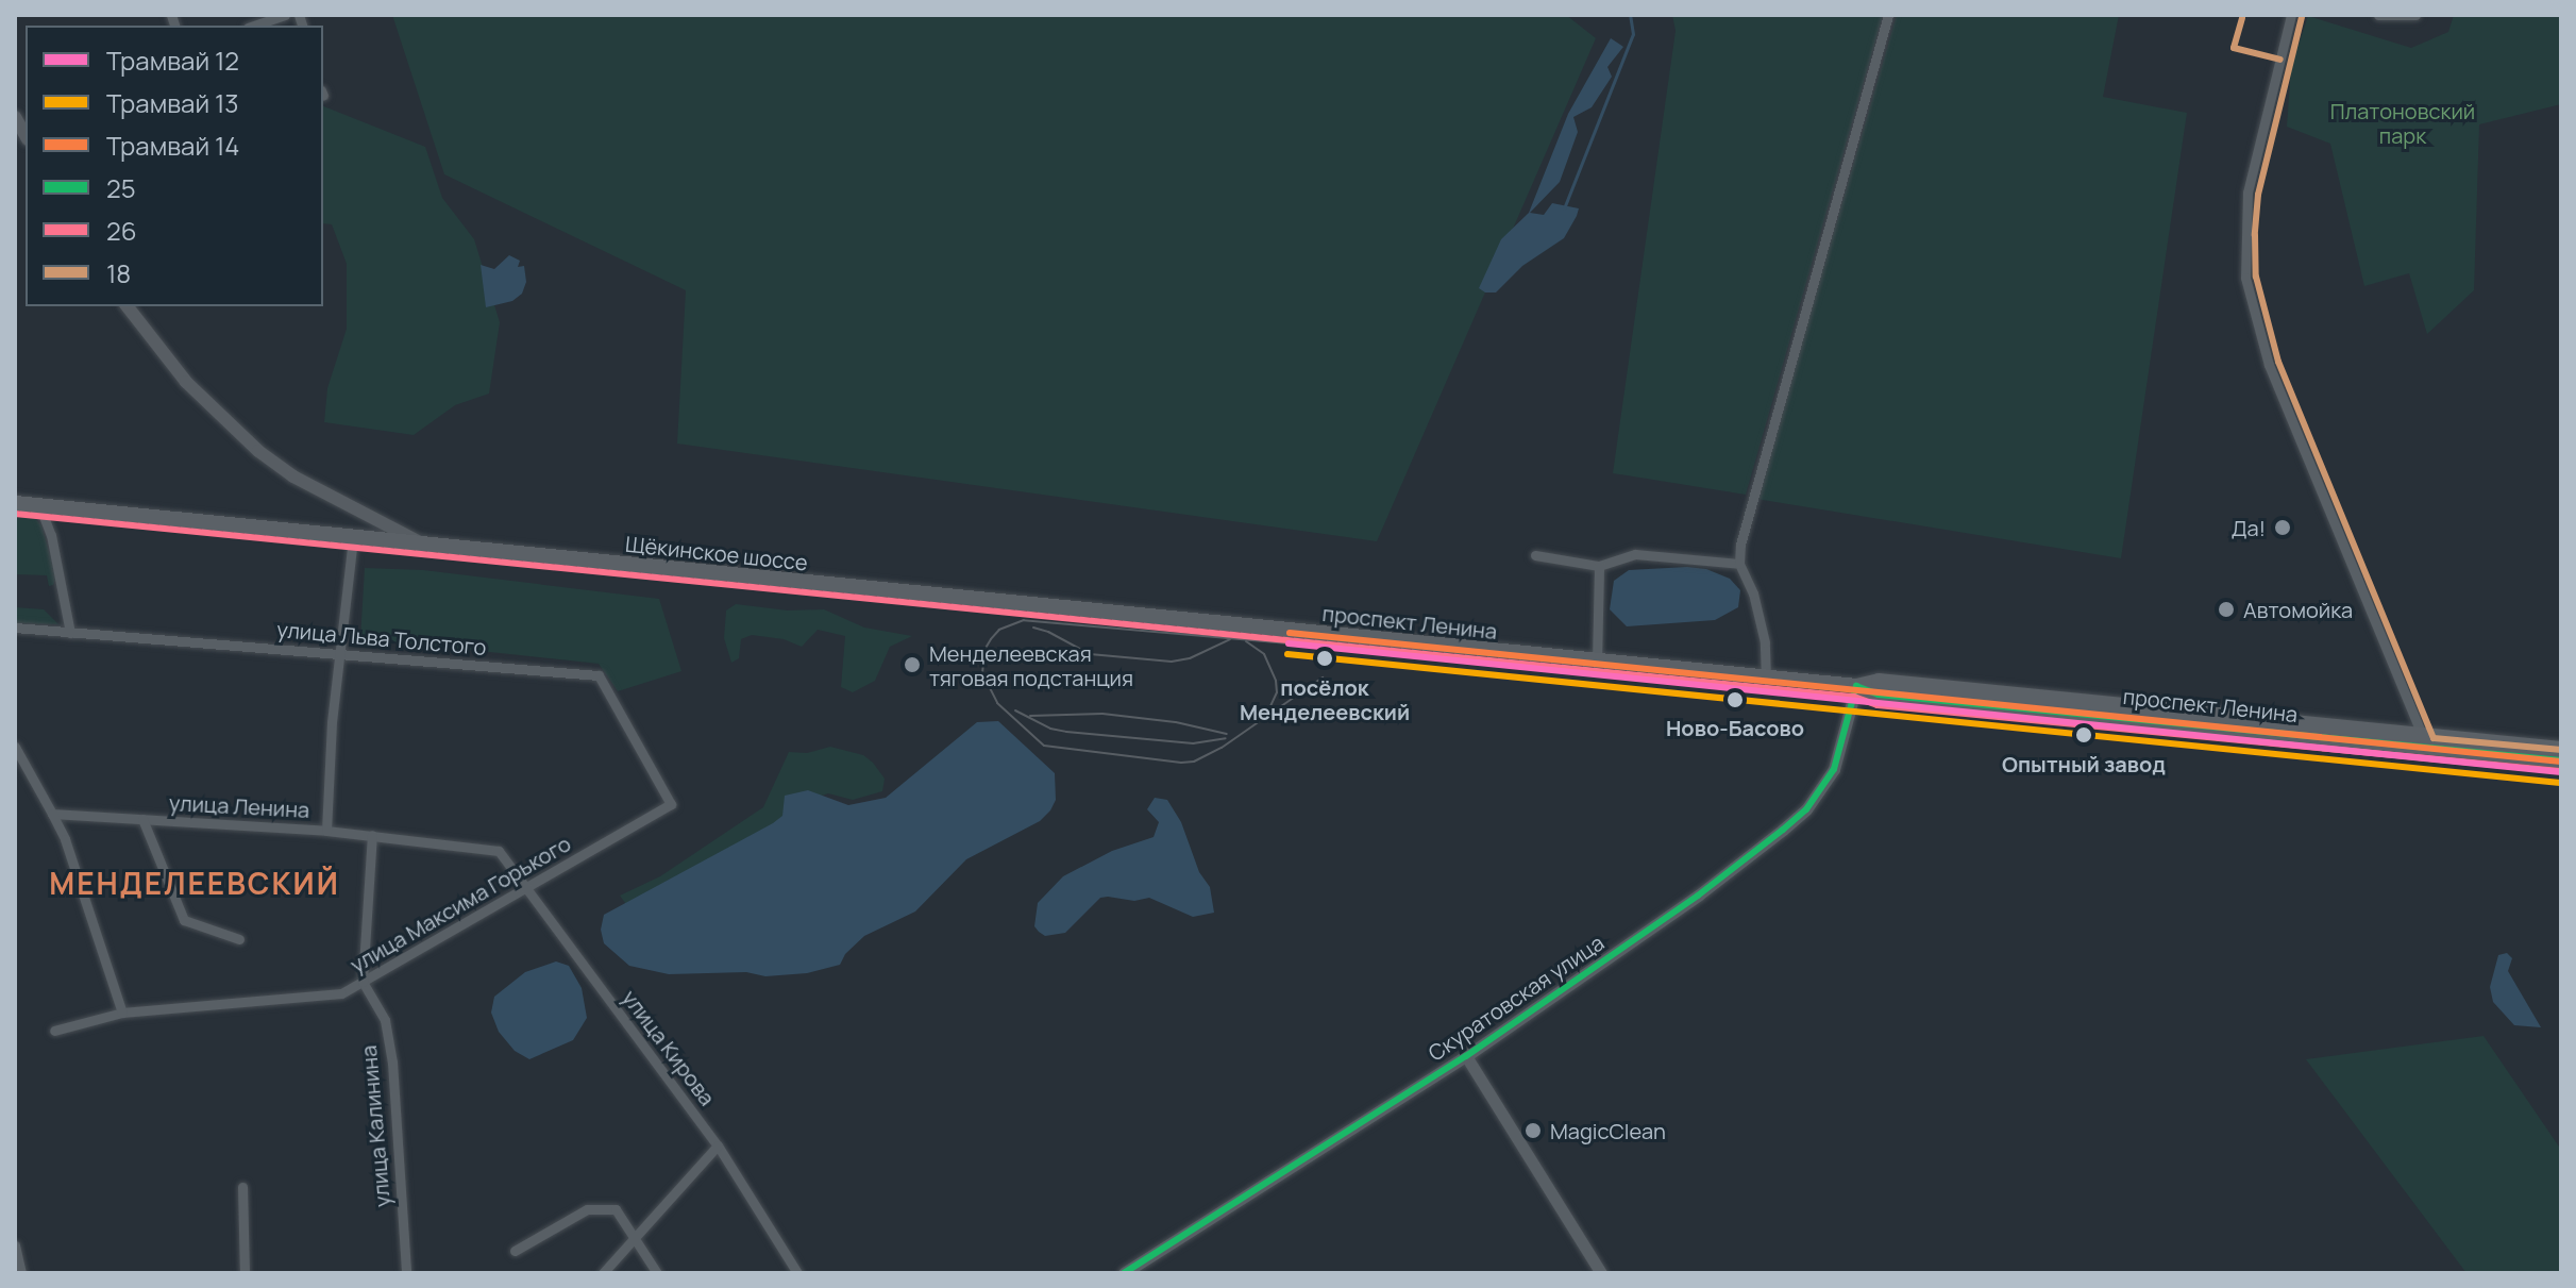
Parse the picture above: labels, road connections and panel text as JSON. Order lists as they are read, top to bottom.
{
  "streets": {
    "main road": ["Щёкинское шоссе", "проспект Ленина"],
    "street": [
      "улица Льва Толстого",
      "улица Ленина",
      "улица Максима Горького",
      "Скуратовская улица",
      "улица Кирова",
      "улица Калинина"
    ]
  },
  "crossings": [
    ["Щёкинское шоссе", "проспект Ленина"],
    ["проспект Ленина", "Скуратовская улица"],
    ["улица Льва Толстого", "улица Максима Горького"],
    ["улица Ленина", "улица Кирова"],
    ["улица Максима Горького", "улица Кирова"],
    ["улица Максима Горького", "улица Калинина"]
  ],
  "districts": ["МЕНДЕЛЕЕВСКИЙ"],
  "parks": ["Платоновский парк"],
  "places": [
    "Да!",
    "Автомойка",
    "посёлок Менделеевский",
    "Менделеевская тяговая подстанция",
    "Ново-Басово",
    "Опытный завод",
    "MagicClean"
  ],
  "lines": [
    "transit line 18",
    "transit line 26",
    "tram line 14",
    "tram line 12",
    "tram line 13",
    "transit line 25"
  ],
  "legend": [
    "Трамвай 12",
    "Трамвай 13",
    "Трамвай 14",
    "25",
    "26",
    "18"
  ]
}
